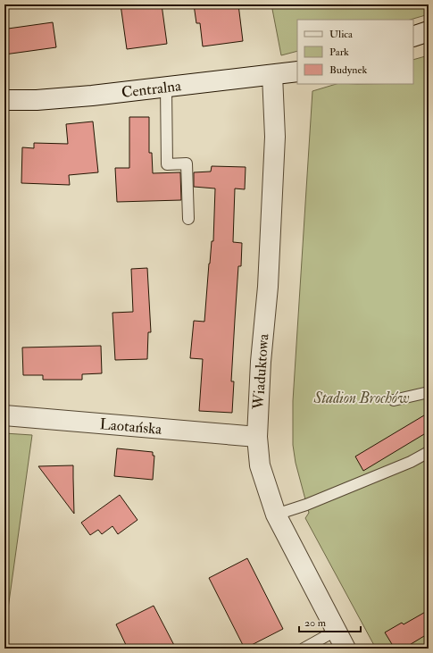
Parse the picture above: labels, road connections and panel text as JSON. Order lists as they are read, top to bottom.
{
  "streets": {
    "street": ["Centralna", "Wiaduktowa", "Laotańska"]
  },
  "crossings": [
    ["Centralna", "Wiaduktowa"],
    ["Wiaduktowa", "Laotańska"]
  ],
  "parks": ["Stadion Brochów"],
  "legend": ["Ulica", "Park", "Budynek"],
  "scale_bar": "20 m"
}
